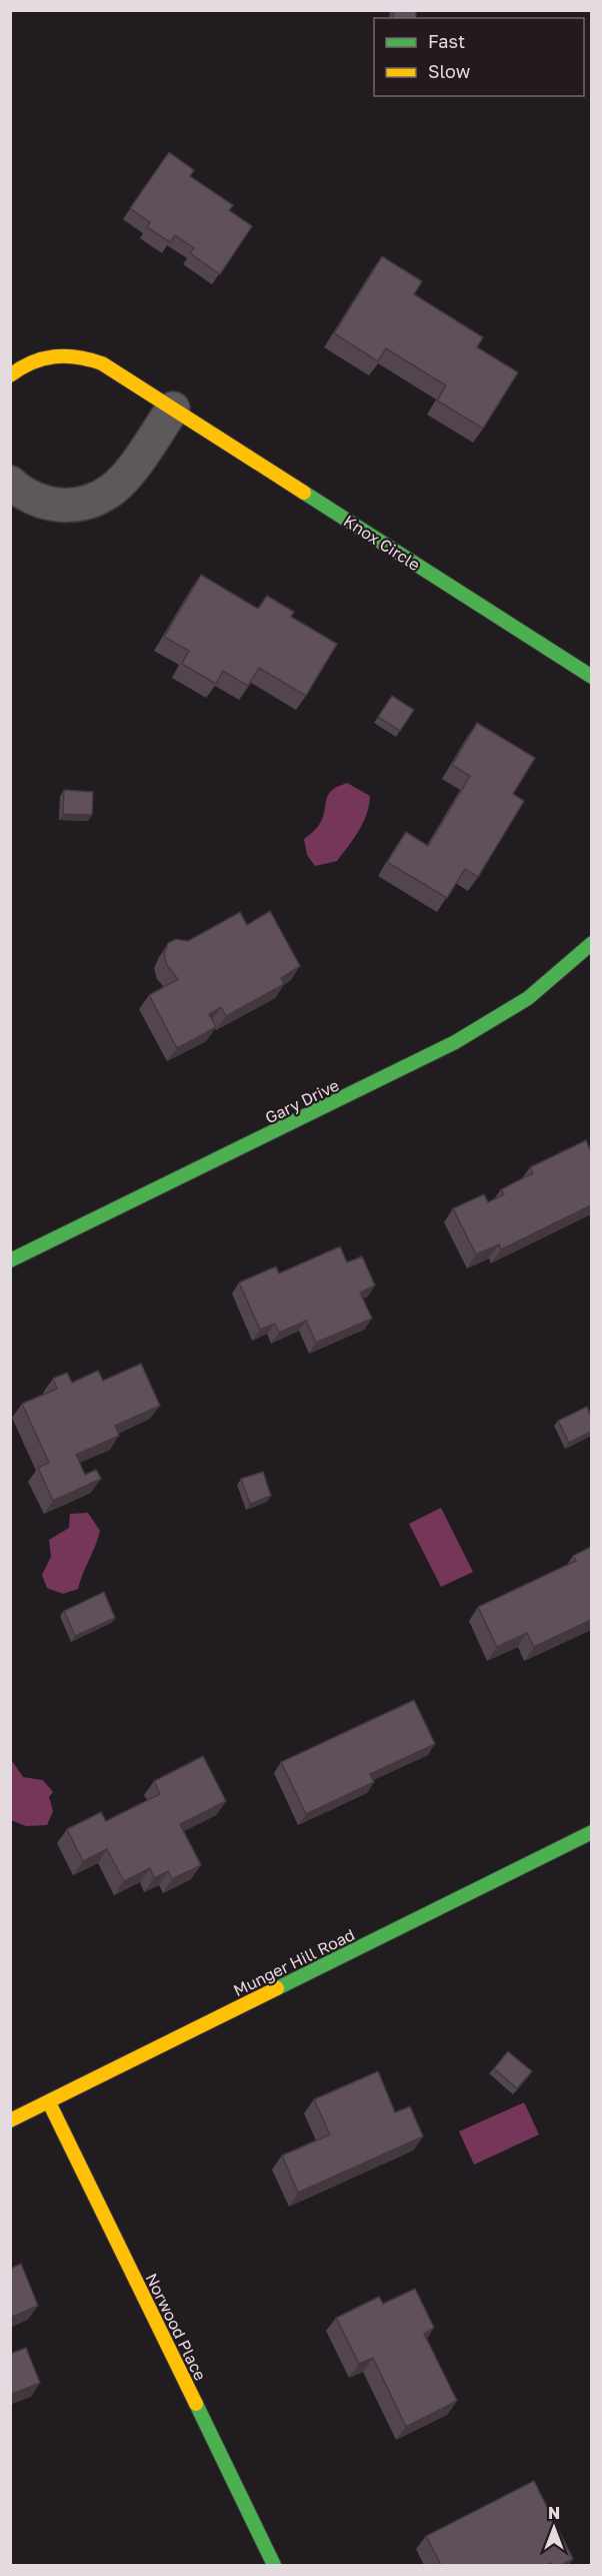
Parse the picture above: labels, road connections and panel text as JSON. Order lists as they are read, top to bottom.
{
  "streets": {
    "street": [
      "Knox Circle",
      "Gary Drive",
      "Munger Hill Road",
      "Norwood Place"
    ]
  },
  "crossings": [
    ["Munger Hill Road", "Norwood Place"]
  ],
  "legend": ["Fast", "Slow"],
  "north": "top"
}
